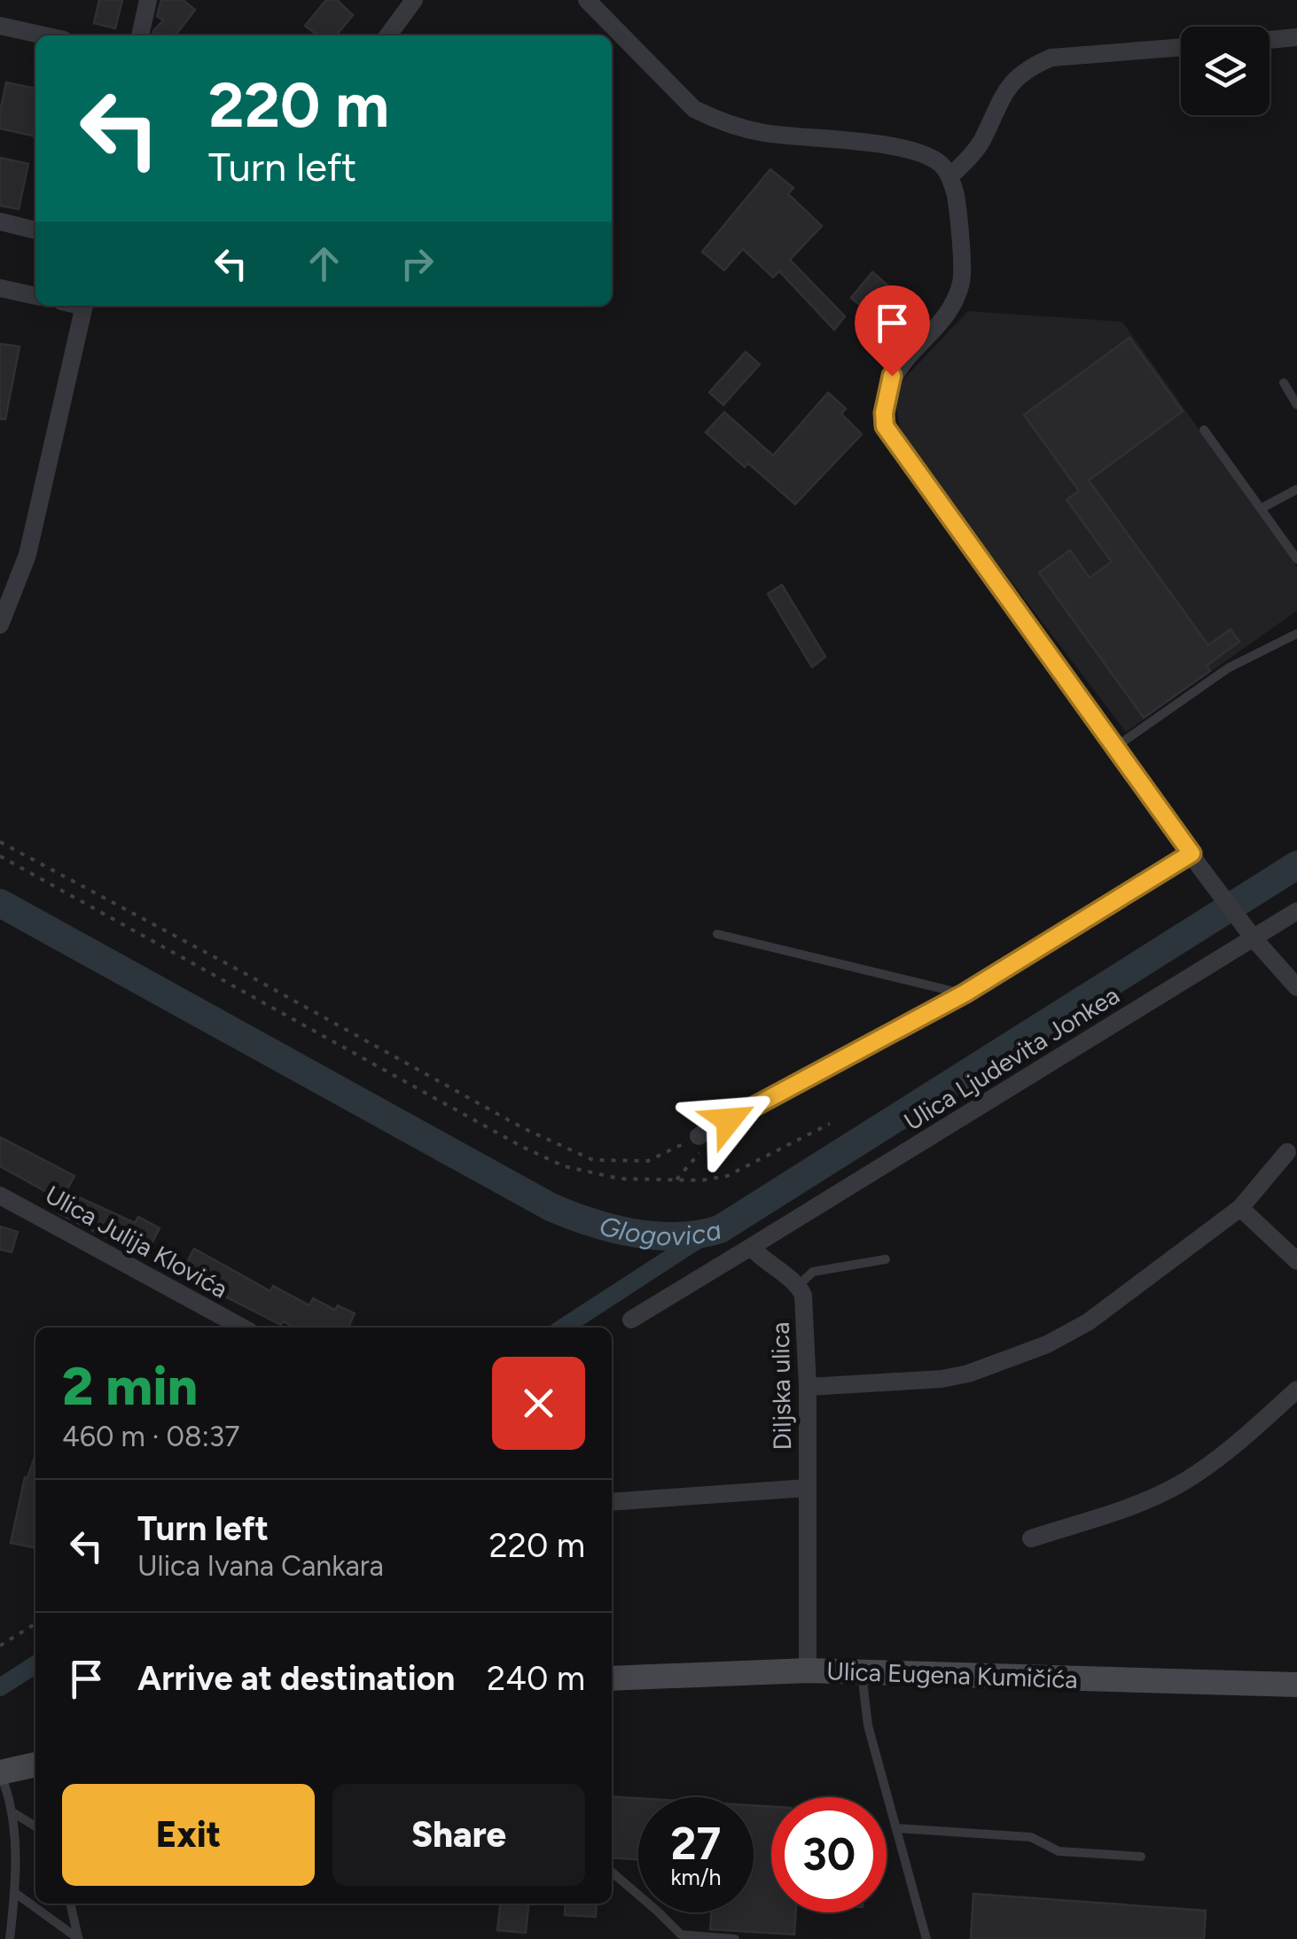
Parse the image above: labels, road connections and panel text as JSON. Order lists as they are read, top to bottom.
{
  "streets": {
    "main road": ["Ulica Eugena Kumičića"],
    "street": ["Ulica Ljudevita Jonkea", "Ulica Julija Klovića", "Diljska ulica"]
  },
  "crossings": [
    ["Diljska ulica", "Ulica Eugena Kumičića"]
  ],
  "water": ["Glogovica"],
  "page": {
    "turn": ["220 m", "Turn left"],
    "heading": ["2 min", "460 m · 08:37"],
    "list": [
      {
        "name": "Turn left",
        "note": "Ulica Ivana Cankara",
        "value": "220 m"
      },
      {
        "name": "Arrive at destination",
        "value": "240 m"
      }
    ],
    "buttons": ["Exit", "Share"],
    "speed": "27 km/h",
    "limit": "30"
  }
}
